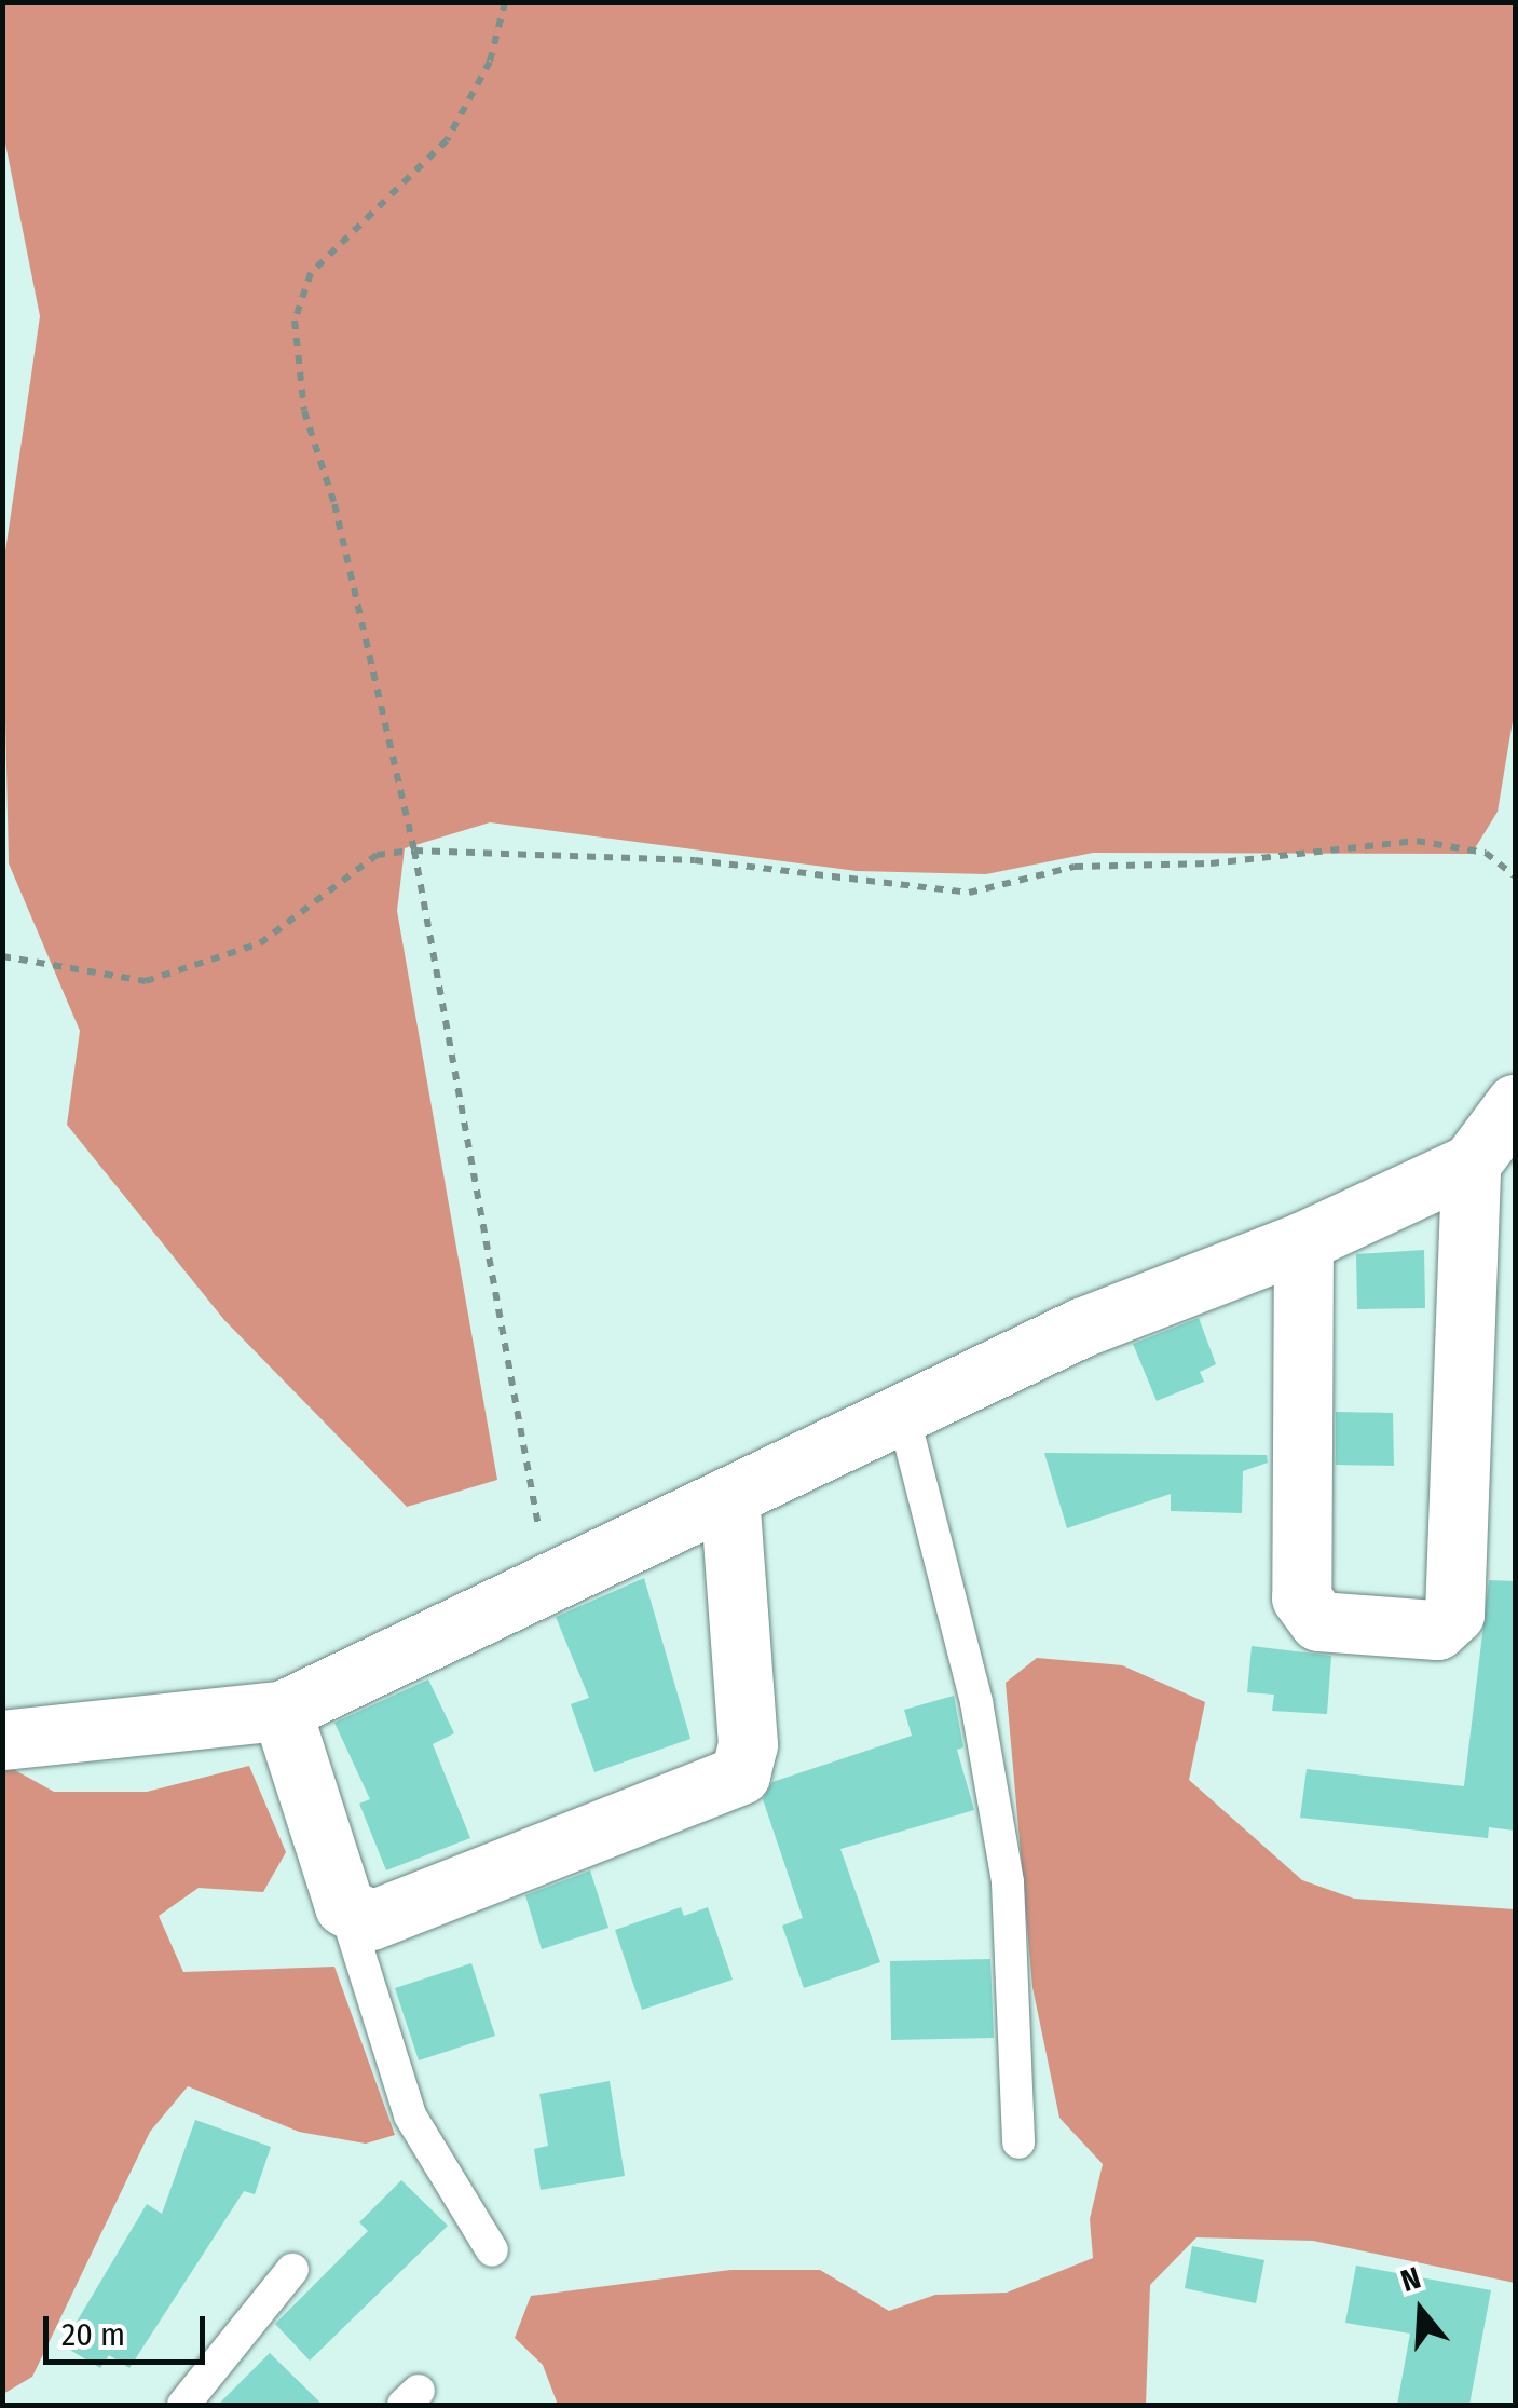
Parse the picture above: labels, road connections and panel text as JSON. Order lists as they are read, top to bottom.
{
  "scale_bar": "20 m",
  "north": "top"
}
